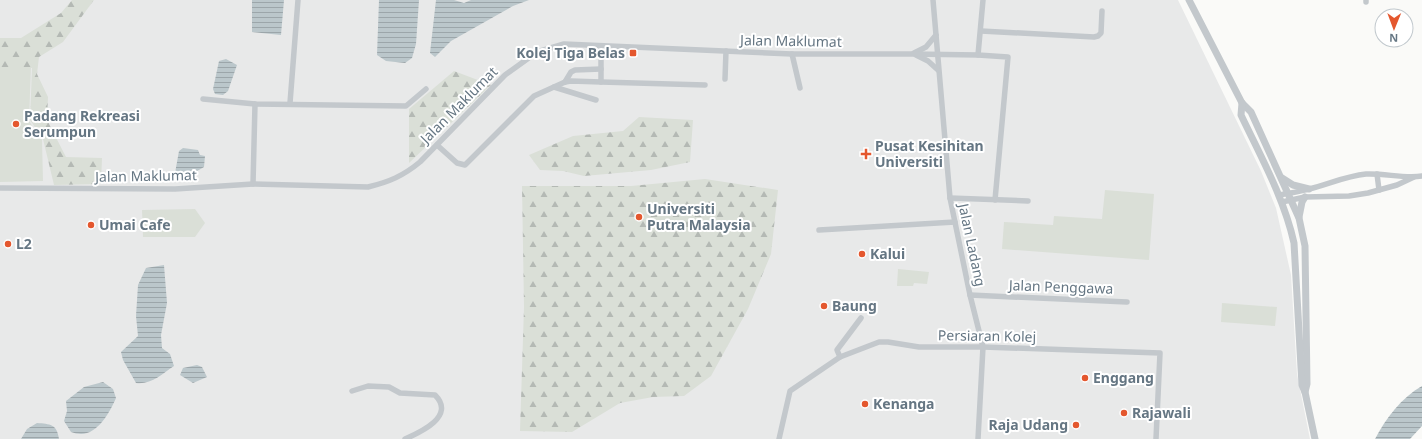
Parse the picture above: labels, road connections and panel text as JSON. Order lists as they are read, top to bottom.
{
  "streets": {
    "street": [
      "Jalan Maklumat",
      "Jalan Ladang",
      "Jalan Penggawa",
      "Persiaran Kolej"
    ]
  },
  "crossings": [
    ["Jalan Maklumat", "Jalan Ladang"],
    ["Jalan Ladang", "Jalan Penggawa"],
    ["Jalan Ladang", "Persiaran Kolej"]
  ],
  "places": {
    "transit": ["Kolej Tiga Belas"],
    "other": [
      "Padang Rekreasi Serumpun",
      "Universiti Putra Malaysia",
      "Umai Cafe",
      "L2",
      "Kalui",
      "Baung",
      "Enggang",
      "Kenanga",
      "Rajawali",
      "Raja Udang"
    ],
    "health": ["Pusat Kesihitan Universiti"]
  },
  "north": "bottom"
}
